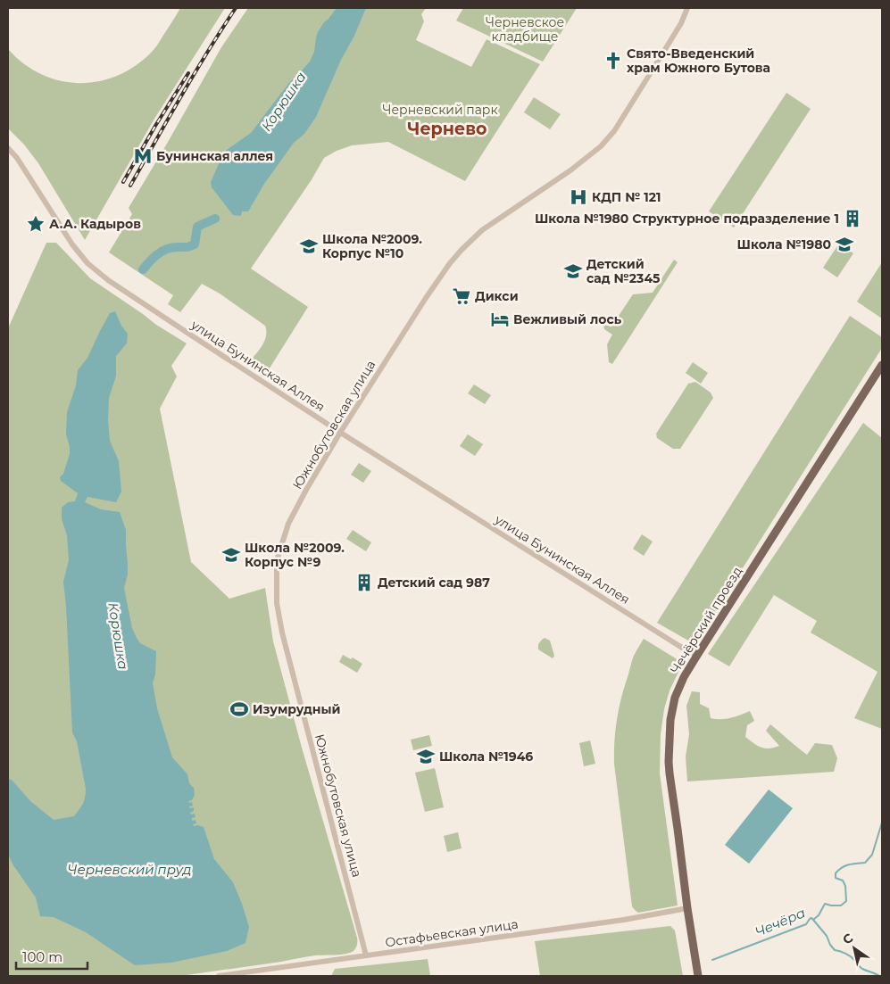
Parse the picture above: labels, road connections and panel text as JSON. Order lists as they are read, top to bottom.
{
  "streets": {
    "main road": ["Чечёрский проезд"],
    "street": ["улица Бунинская Аллея", "Южнобутовская улица", "Остафьевская улица"]
  },
  "crossings": [
    ["улица Бунинская Аллея", "Южнобутовская улица"],
    ["улица Бунинская Аллея", "Чечёрский проезд"],
    ["Южнобутовская улица", "Остафьевская улица"],
    ["Чечёрский проезд", "Остафьевская улица"]
  ],
  "districts": ["Чернево"],
  "water": ["Корюшка", "Черневский пруд", "Чечёра"],
  "parks": ["Черневское кладбище", "Черневский парк"],
  "places": {
    "church": ["Свято-Введенский храм Южного Бутова"],
    "metro station": ["Бунинская аллея"],
    "hospital": ["КДП № 121"],
    "building": ["Школа №1980 Структурное подразделение 1", "Детский сад 987"],
    "place": ["А.А. Кадыров"],
    "school or university": [
      "Школа №1980",
      "Школа №2009. Корпус №10",
      "Детский сад №2345",
      "Школа №2009. Корпус №9",
      "Школа №1946"
    ],
    "supermarket": ["Дикси"],
    "hotel": ["Вежливый лось"],
    "sports": ["Изумрудный"]
  },
  "scale_bar": "100 m",
  "north": "top left"
}
